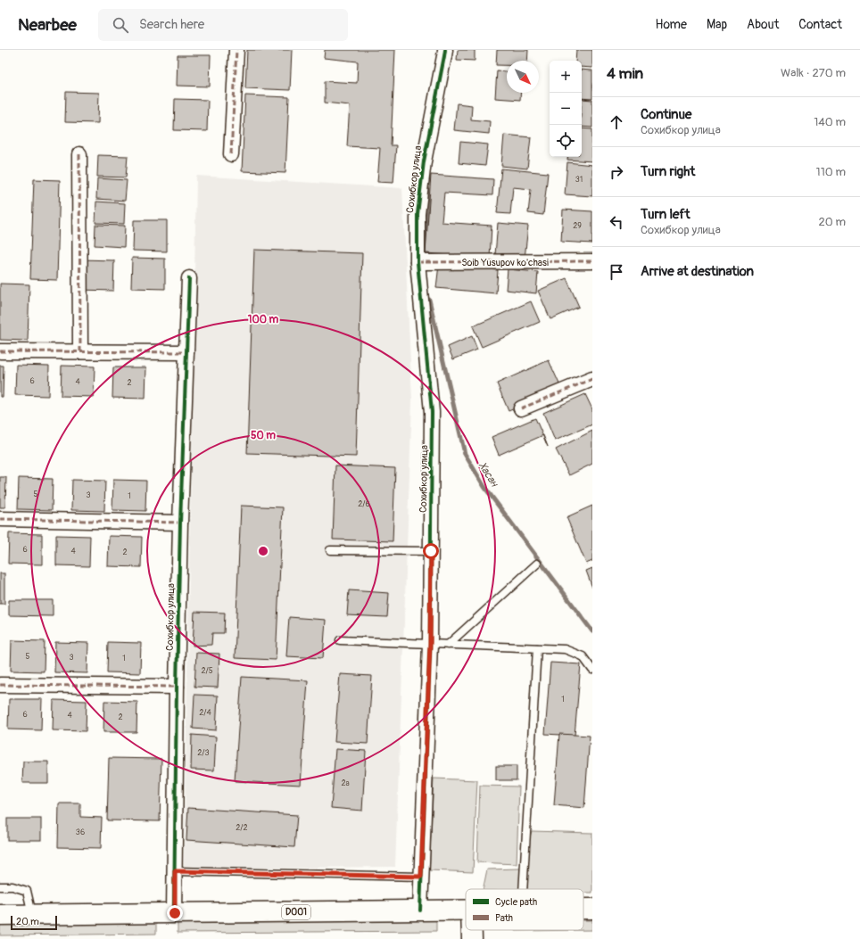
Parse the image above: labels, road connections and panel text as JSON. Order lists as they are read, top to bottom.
{
  "streets": {
    "highway": ["D001"],
    "street": ["Сохибкор улица", "Soib Yusupov ko'chasi"]
  },
  "crossings": [
    ["Сохибкор улица", "Soib Yusupov ko'chasi"],
    ["Сохибкор улица", "D001"]
  ],
  "water": ["Хасан"],
  "house_numbers": [
    "31",
    "29",
    "6",
    "4",
    "2",
    "5",
    "3",
    "1",
    "2/6",
    "6",
    "4",
    "2",
    "5",
    "3",
    "1",
    "2/5",
    "1",
    "2/4",
    "6",
    "4",
    "2",
    "2/3",
    "2а",
    "2/2",
    "36"
  ],
  "legend": ["Cycle path", "Path"],
  "scale_bar": "20 m",
  "north": "bottom right",
  "page": {
    "header": "Nearbee",
    "search": "Search here",
    "nav": [
      "Home",
      "Map",
      "About",
      "Contact"
    ],
    "heading": ["4 min", "Walk · 270 m"],
    "map_buttons": ["+", "−"],
    "list": [
      ["Continue", "Сохибкор улица", "140 m"],
      ["Turn right", "110 m"],
      ["Turn left", "Сохибкор улица", "20 m"],
      "Arrive at destination"
    ],
    "scale": "20 m"
  },
  "rings": ["100 m", "50 m"]
}
